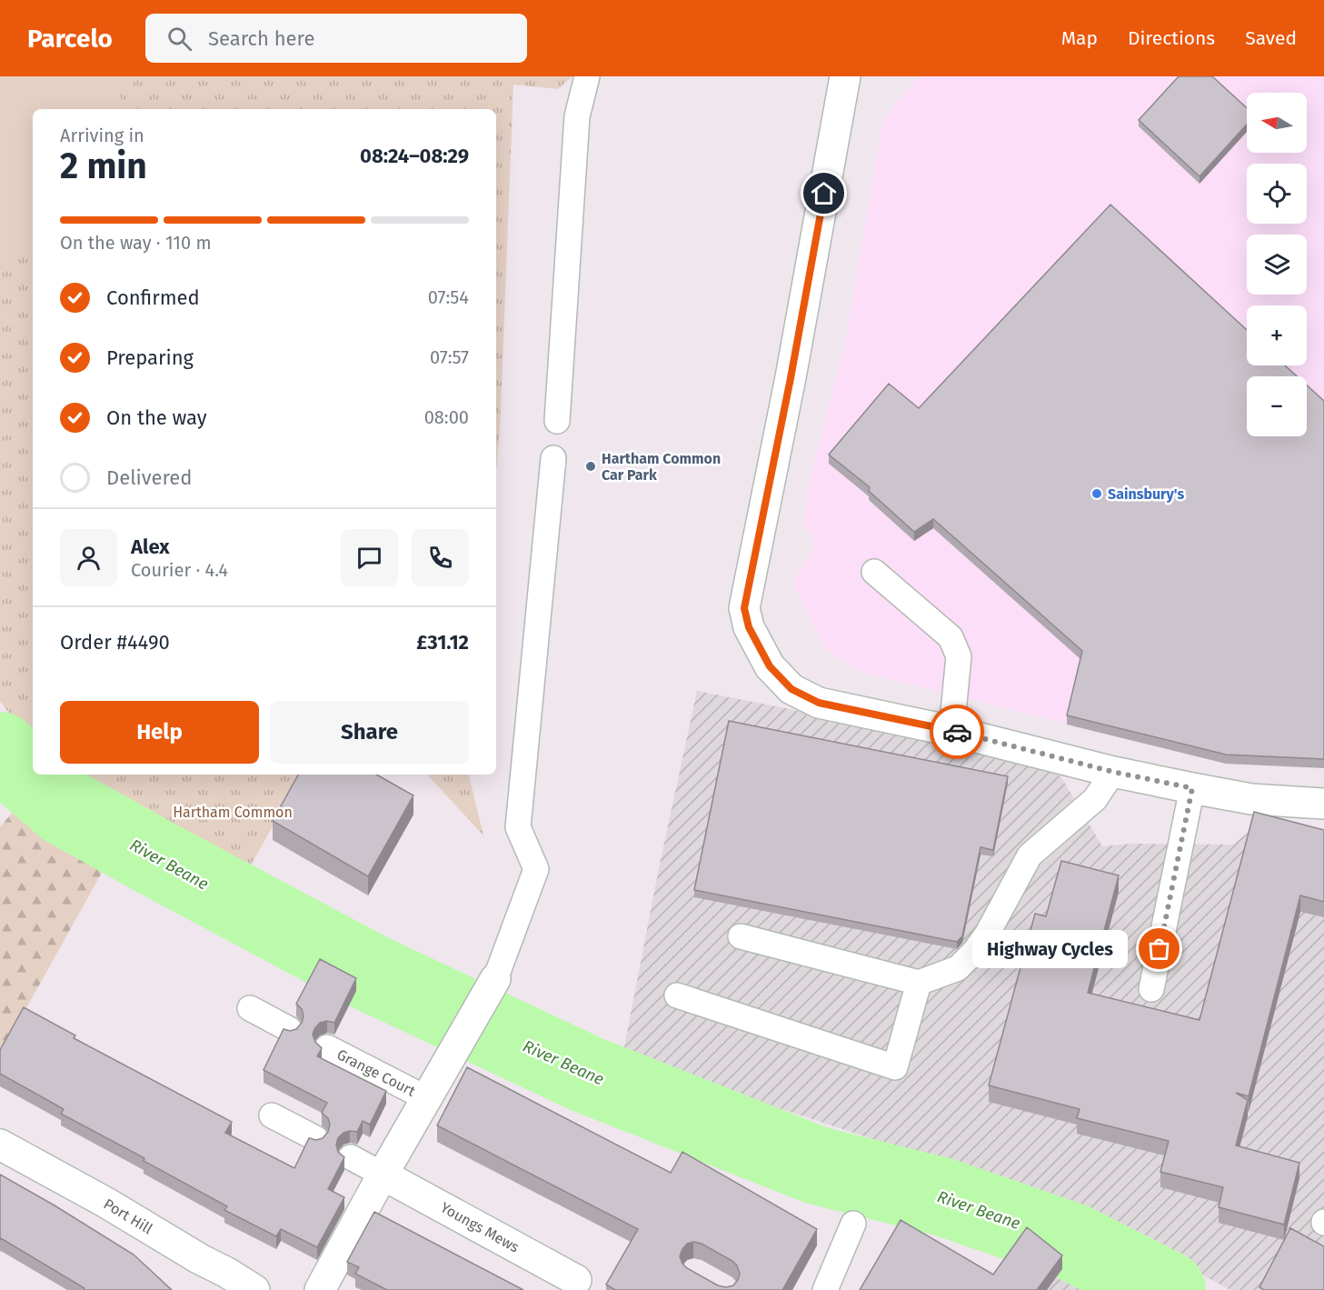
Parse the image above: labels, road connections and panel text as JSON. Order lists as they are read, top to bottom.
{
  "streets": {
    "street": ["Port Hill", "Youngs Mews"],
    "lane": ["Grange Court"]
  },
  "water": ["River Beane"],
  "parks": ["Hartham Common"],
  "places": ["Hartham Common Car Park", "Sainsbury's", "Highway Cycles"],
  "north": "left",
  "page": {
    "header": "Parcelo",
    "search": "Search here",
    "nav": ["Map", "Directions", "Saved"],
    "map_buttons": ["+", "−"],
    "heading": ["2 min", "Arriving in", "08:24–08:29"],
    "panel": [
      "Alex",
      "Courier · 4.4",
      "Order #4490",
      "£31.12"
    ],
    "bar": "On the way · 110 m",
    "list": [
      ["Confirmed", "07:54"],
      ["Preparing", "07:57"],
      ["On the way", "08:00"],
      "Delivered"
    ],
    "buttons": ["Help", "Share"],
    "bubble": "Highway Cycles"
  }
}
